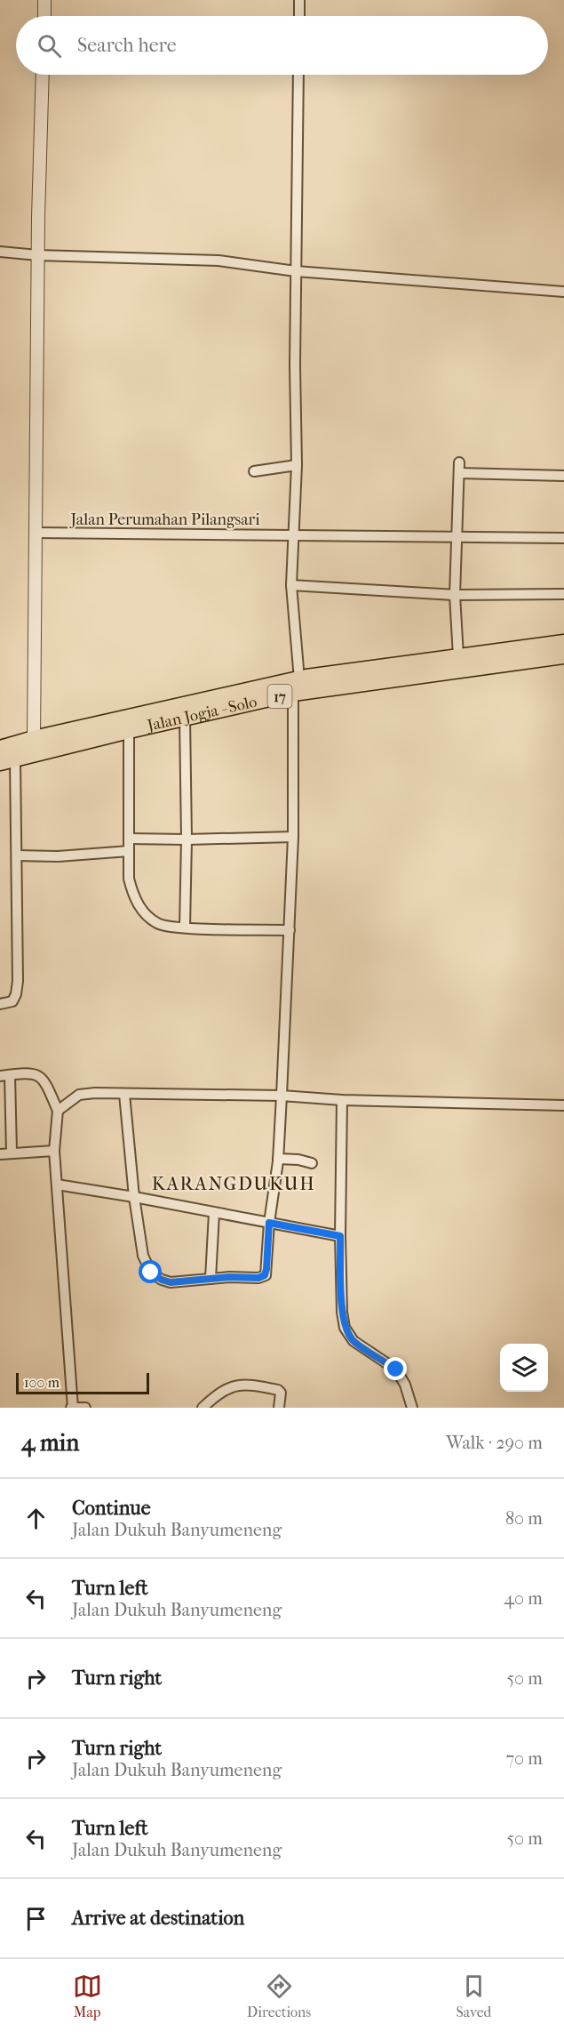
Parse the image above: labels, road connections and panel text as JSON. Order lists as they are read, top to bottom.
{
  "streets": {
    "highway": ["17", "Jalan Jogja - Solo"],
    "street": ["Jalan Perumahan Pilangsari"]
  },
  "districts": ["KARANGDUKUH"],
  "scale_bar": "100 m",
  "page": {
    "search": "Search here",
    "scale": "100 m",
    "heading": ["4 min", "Walk · 290 m"],
    "list": [
      ["Continue", "Jalan Dukuh Banyumeneng", "80 m"],
      ["Turn left", "Jalan Dukuh Banyumeneng", "40 m"],
      ["Turn right", "50 m"],
      ["Turn right", "Jalan Dukuh Banyumeneng", "70 m"],
      ["Turn left", "Jalan Dukuh Banyumeneng", "50 m"],
      "Arrive at destination"
    ],
    "nav": ["Map", "Directions", "Saved"]
  }
}
